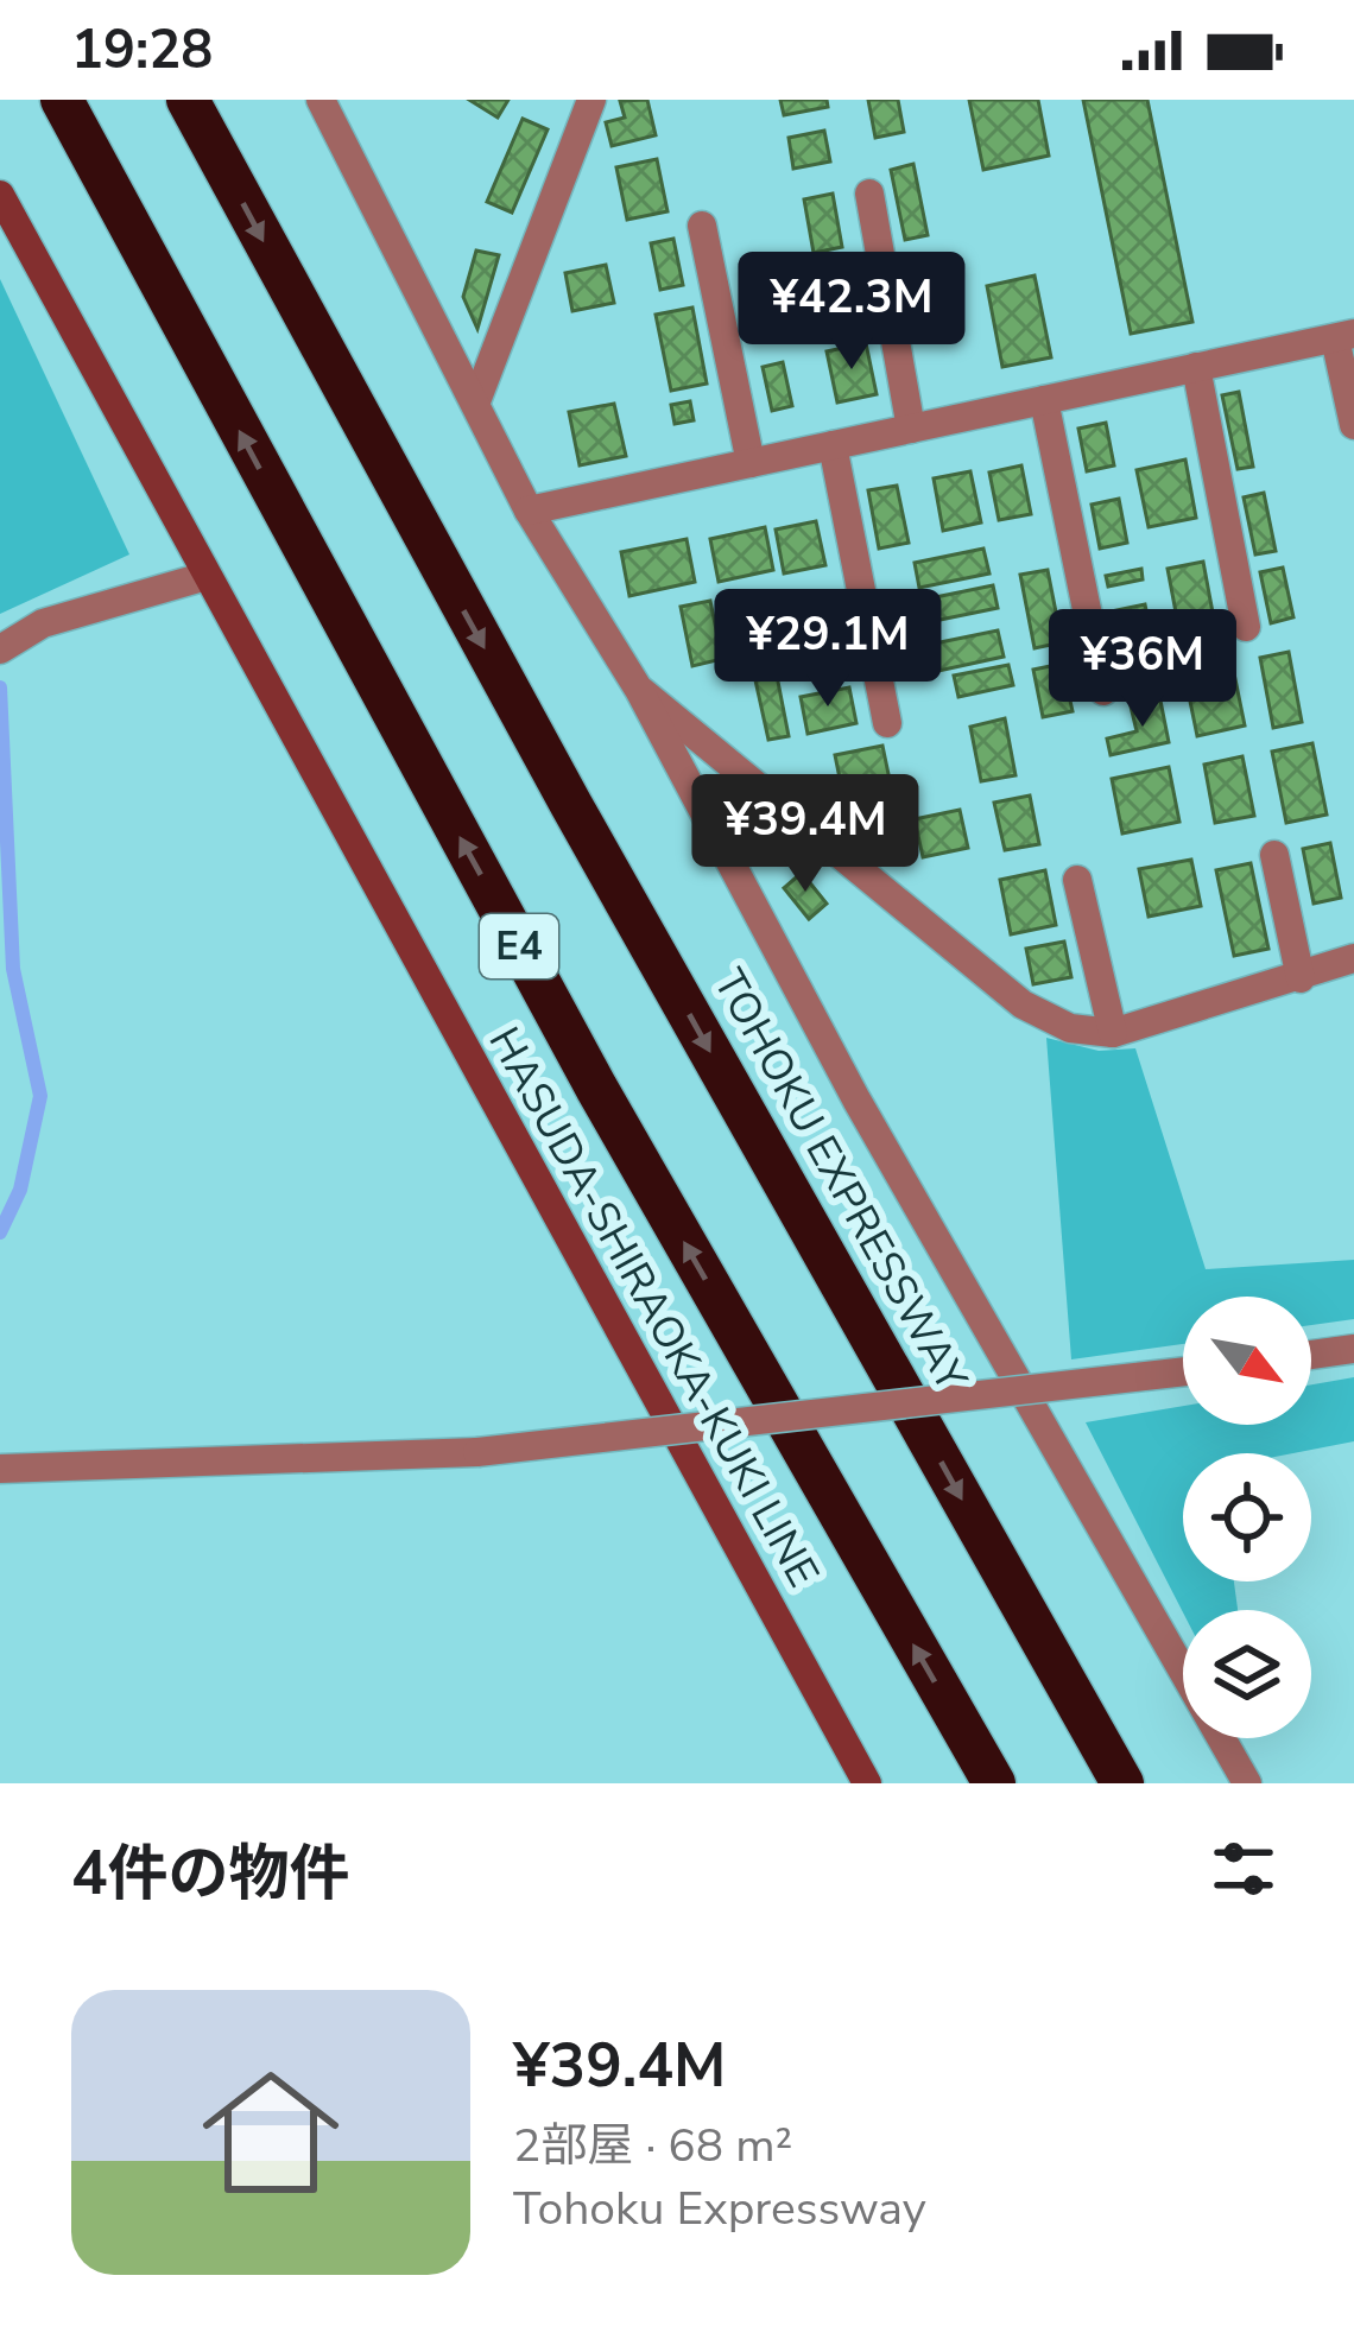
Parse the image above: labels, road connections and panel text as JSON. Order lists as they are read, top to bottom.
{
  "streets": {
    "highway": ["E4", "TOHOKU EXPRESSWAY"],
    "main road": ["HASUDA-SHIRAOKA-KUKI LINE"]
  },
  "north": "bottom right",
  "page": {
    "status": "19:28",
    "price": [
      "¥42.3M",
      "¥29.1M",
      "¥36M",
      "¥39.4M"
    ],
    "heading": "4件の物件",
    "list": [
      {
        "name": "¥39.4M",
        "note": "2部屋 · 68 m² · Tohoku Expressway"
      }
    ]
  }
}
